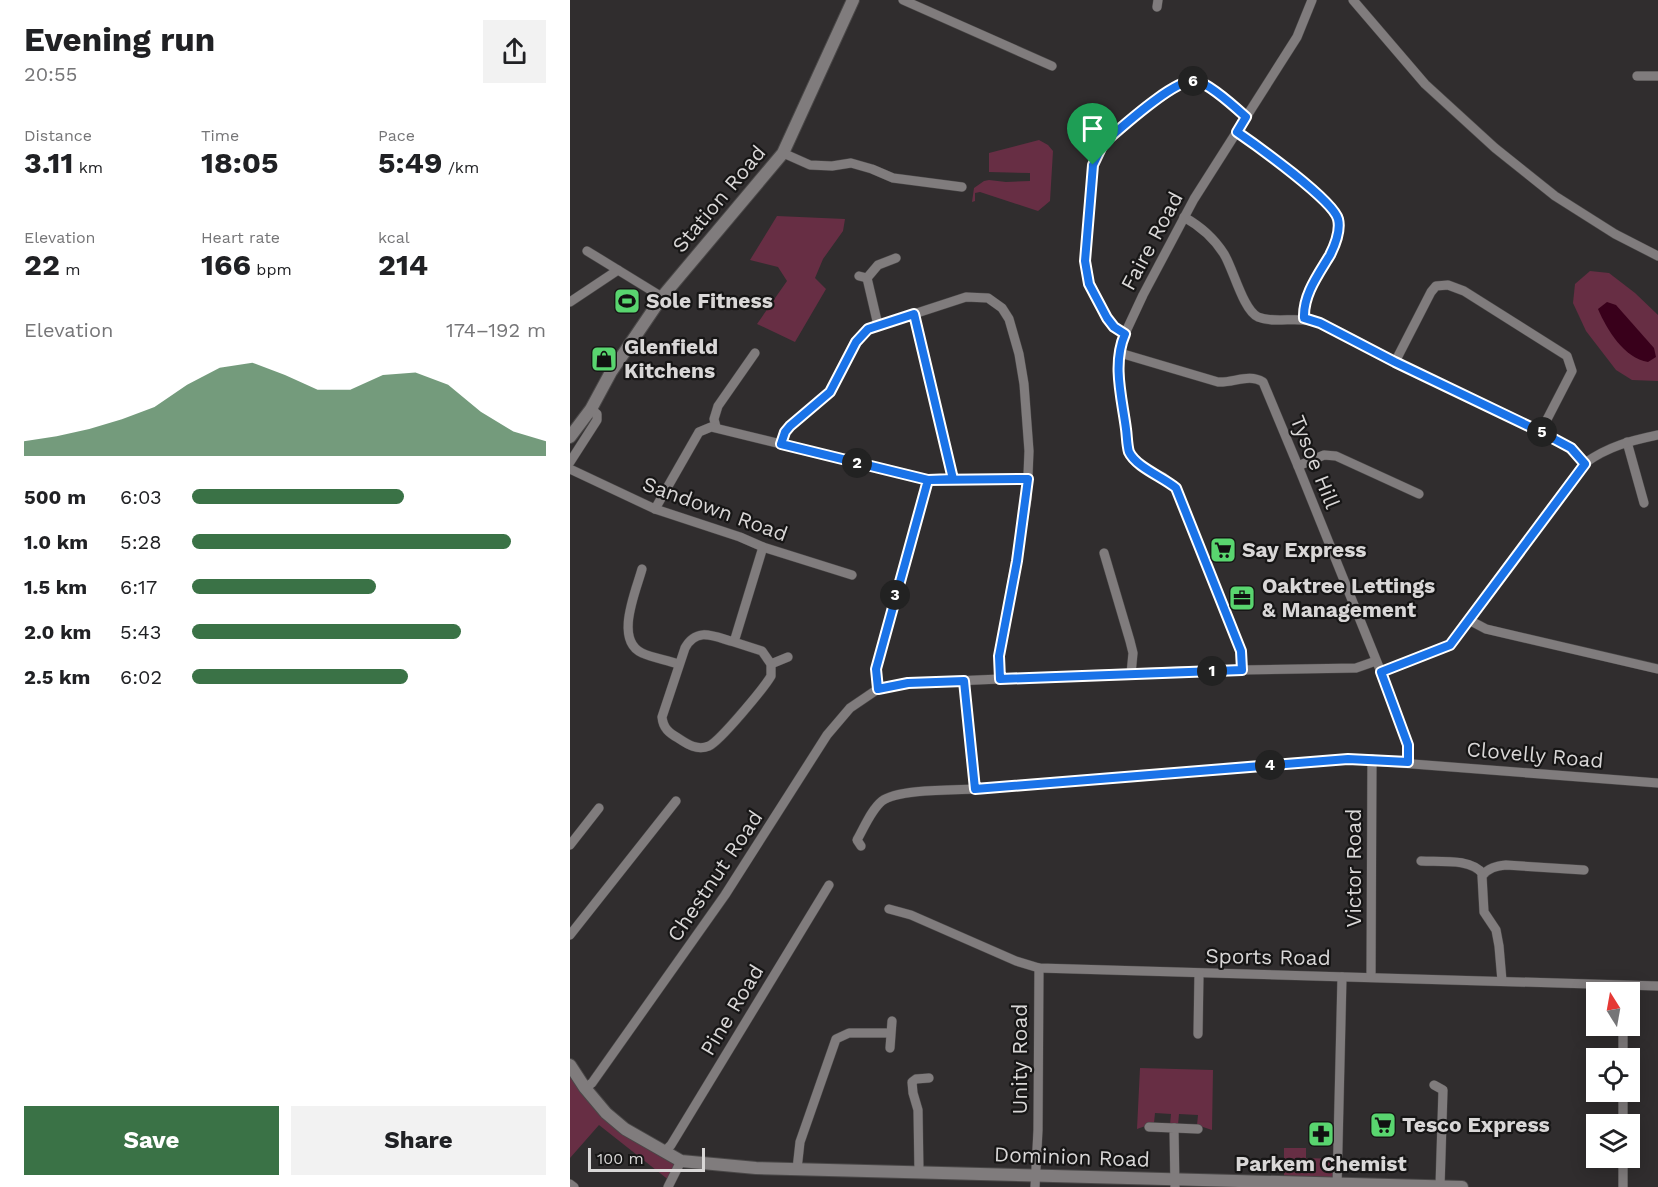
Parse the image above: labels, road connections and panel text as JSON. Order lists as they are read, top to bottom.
{
  "streets": {
    "street": [
      "Station Road",
      "Faire Road",
      "Tysoe Hill",
      "Sandown Road",
      "Clovelly Road",
      "Victor Road",
      "Chestnut Road",
      "Sports Road",
      "Pine Road",
      "Unity Road",
      "Dominion Road"
    ]
  },
  "crossings": [
    ["Faire Road", "Tysoe Hill"],
    ["Tysoe Hill", "Clovelly Road"],
    ["Clovelly Road", "Victor Road"],
    ["Victor Road", "Sports Road"],
    ["Sports Road", "Unity Road"],
    ["Unity Road", "Dominion Road"]
  ],
  "places": {
    "sports": ["Sole Fitness"],
    "shop": ["Glenfield Kitchens"],
    "supermarket": ["Say Express", "Tesco Express"],
    "office": ["Oaktree Lettings & Management"],
    "pharmacy": ["Parkem Chemist"]
  },
  "scale_bar": "100 m",
  "north": "top",
  "page": {
    "heading": ["Evening run", "20:55"],
    "pins": [
      "6",
      "5",
      "2",
      "3",
      "1",
      "4"
    ],
    "stats": [
      ["Distance", "3.11 km"],
      ["Time", "18:05"],
      ["Pace", "5:49 /km"],
      ["Elevation", "22 m"],
      ["Heart rate", "166 bpm"],
      ["kcal", "214"]
    ],
    "chart": ["Elevation", "174–192 m"],
    "list": [
      {
        "name": "500 m",
        "note": "6:03"
      },
      {
        "name": "1.0 km",
        "note": "5:28"
      },
      {
        "name": "1.5 km",
        "note": "6:17"
      },
      {
        "name": "2.0 km",
        "note": "5:43"
      },
      {
        "name": "2.5 km",
        "note": "6:02"
      }
    ],
    "buttons": ["Save", "Share"],
    "scale": "100 m"
  }
}
